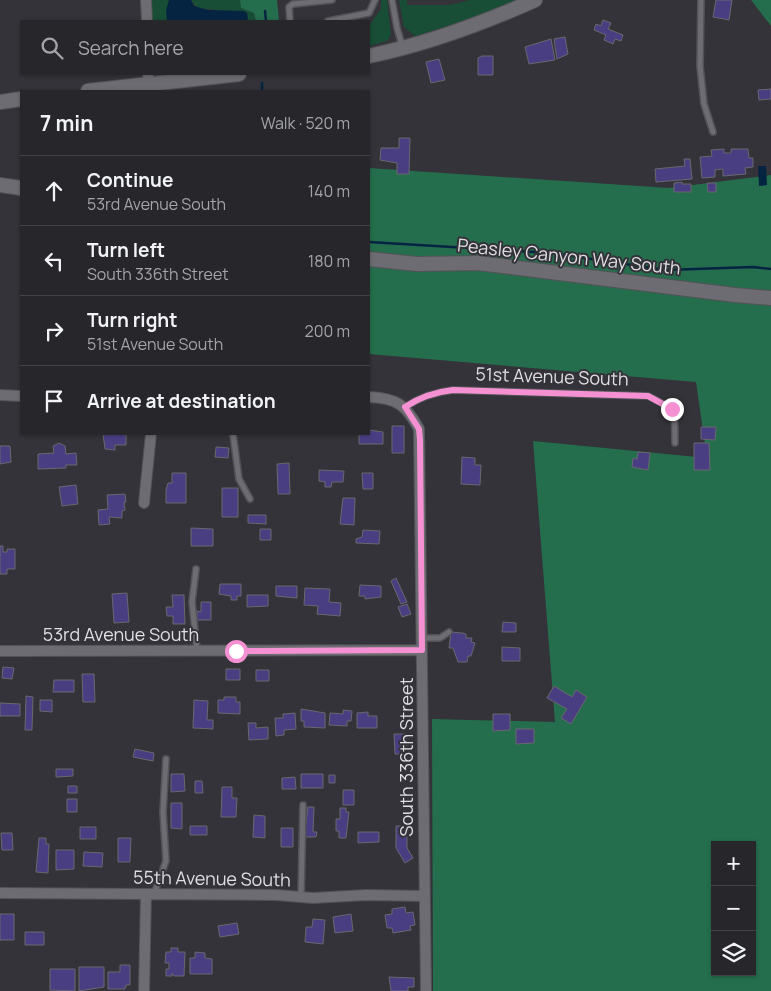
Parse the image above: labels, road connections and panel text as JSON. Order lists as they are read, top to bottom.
{
  "streets": {
    "street": [
      "Peasley Canyon Way South",
      "53rd Avenue South",
      "South 336th Street",
      "55th Avenue South"
    ],
    "lane": ["51st Avenue South"]
  },
  "crossings": [
    ["51st Avenue South", "South 336th Street"],
    ["53rd Avenue South", "South 336th Street"],
    ["South 336th Street", "55th Avenue South"]
  ],
  "page": {
    "search": "Search here",
    "heading": ["7 min", "Walk · 520 m"],
    "list": [
      ["Continue", "53rd Avenue South", "140 m"],
      ["Turn left", "South 336th Street", "180 m"],
      ["Turn right", "51st Avenue South", "200 m"],
      "Arrive at destination"
    ],
    "map_buttons": ["+", "−"]
  }
}
